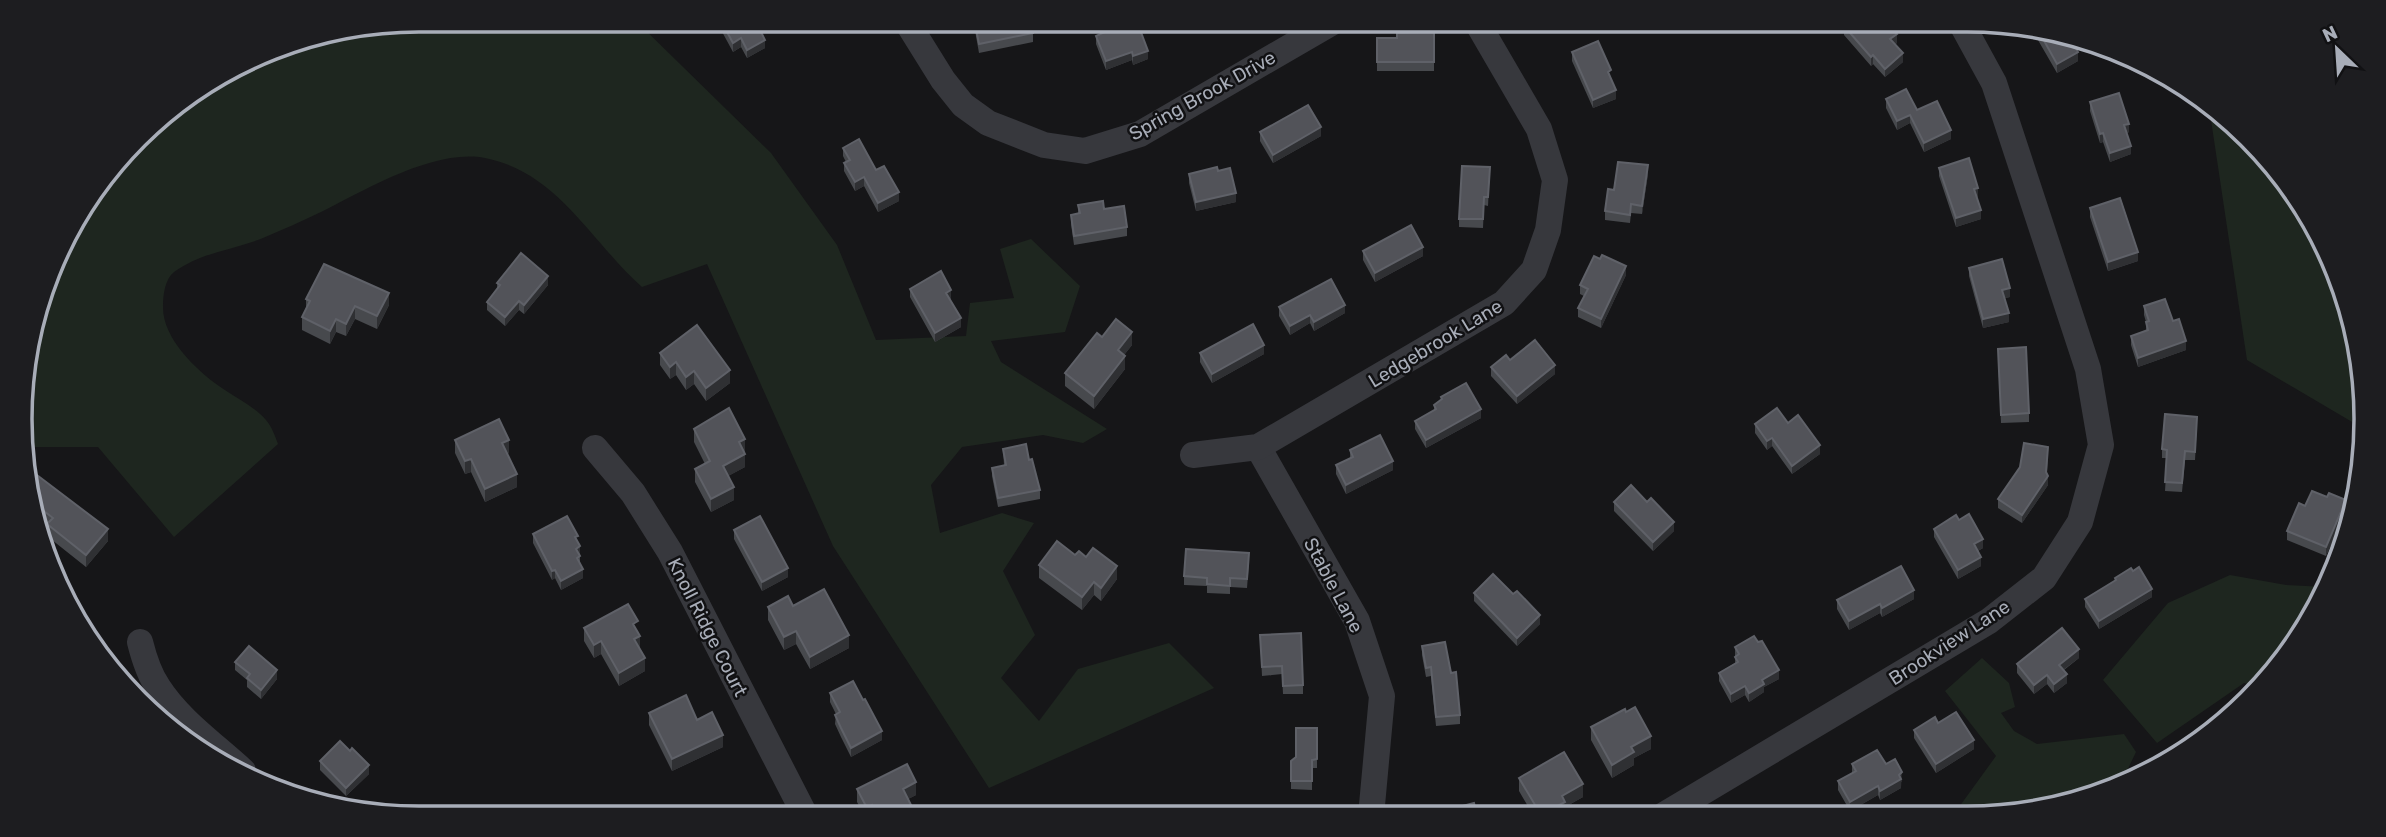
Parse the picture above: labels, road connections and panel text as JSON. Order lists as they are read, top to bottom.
{
  "streets": {
    "street": [
      "Spring Brook Drive",
      "Ledgebrook Lane",
      "Stable Lane",
      "Knoll Ridge Court",
      "Brookview Lane"
    ]
  },
  "crossings": [
    ["Ledgebrook Lane", "Stable Lane"]
  ],
  "north": "top left"
}
